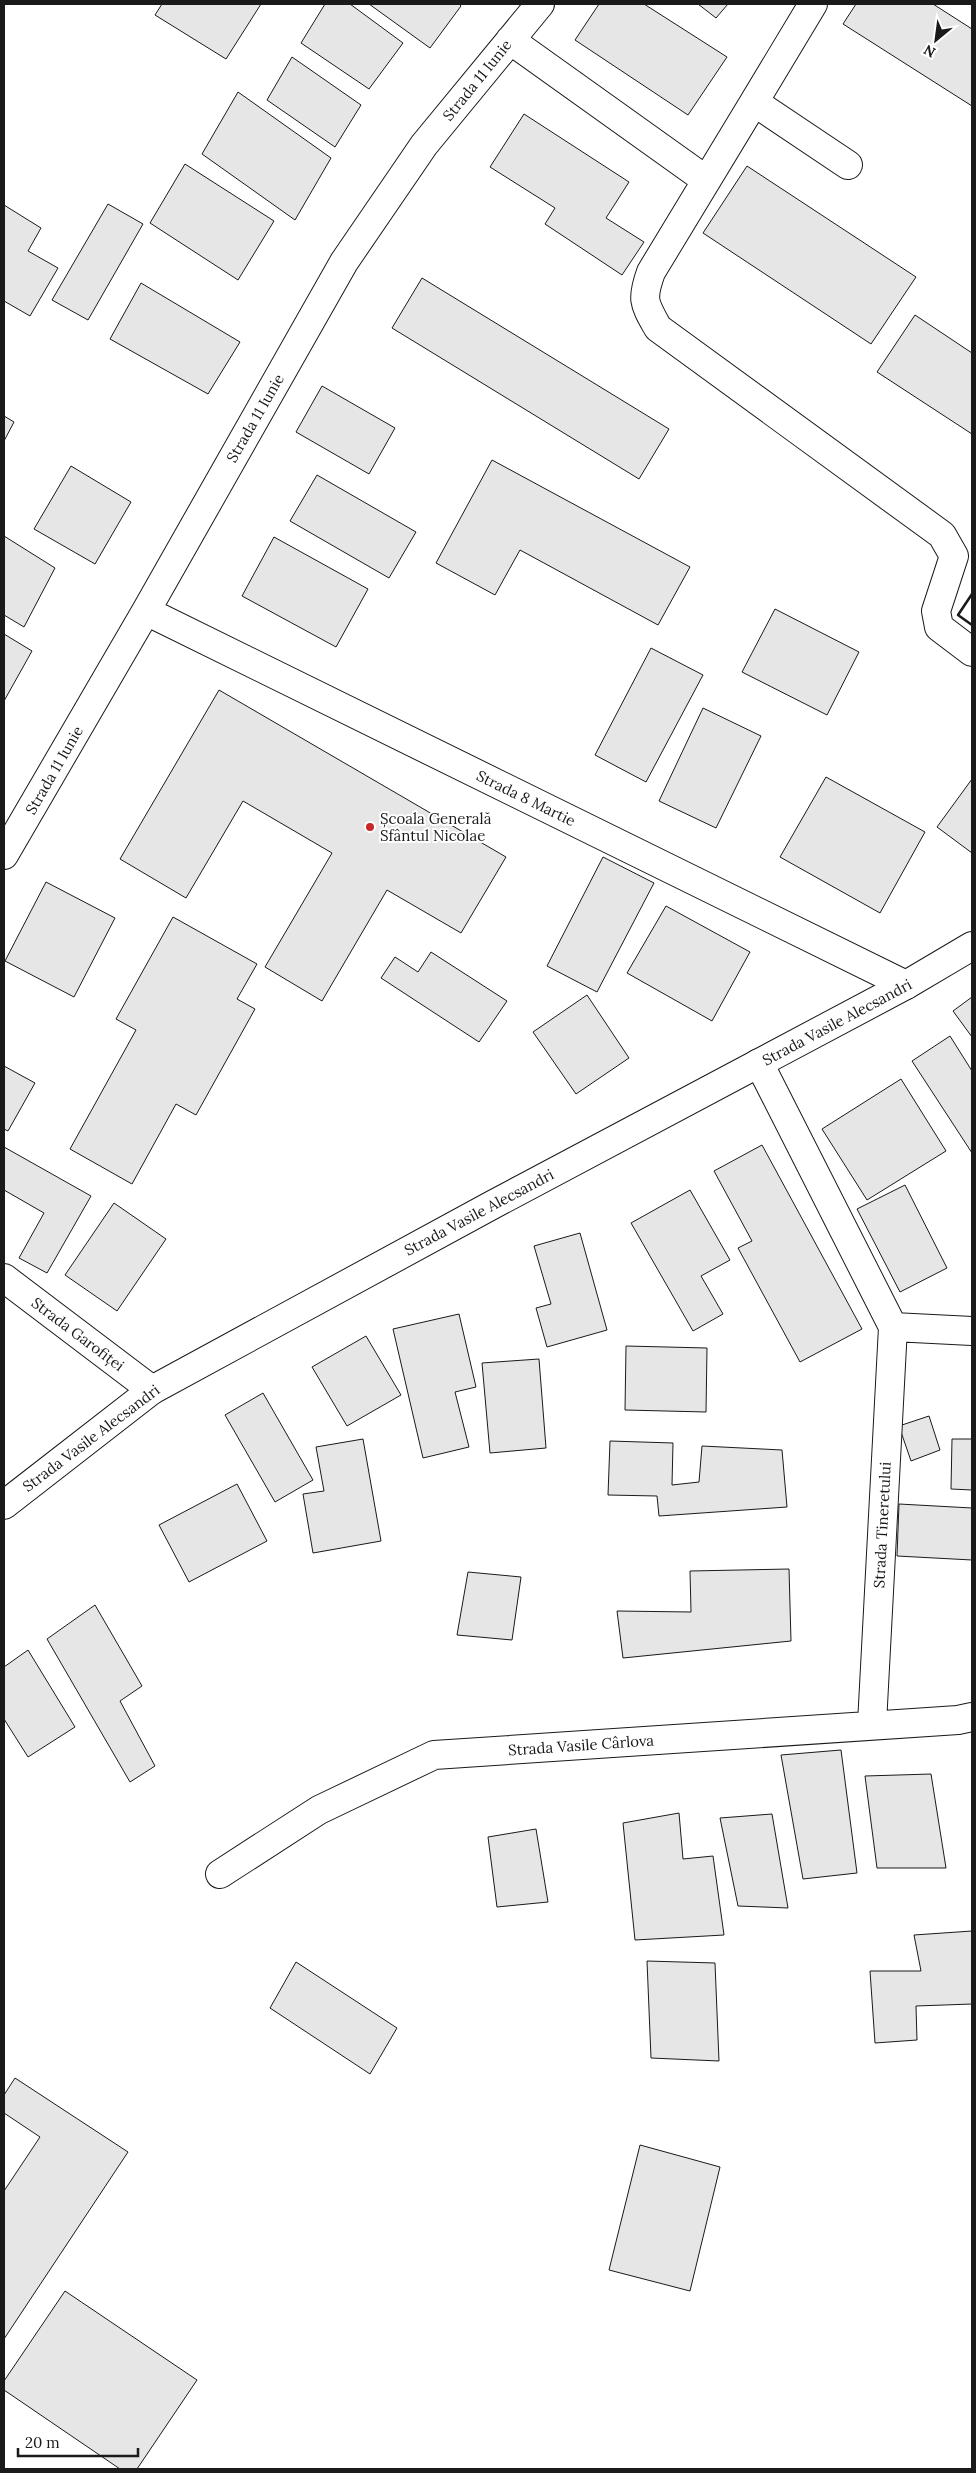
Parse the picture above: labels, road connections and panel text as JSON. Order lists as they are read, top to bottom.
{
  "streets": {
    "street": [
      "Strada 11 Iunie",
      "Strada 8 Martie",
      "Strada Vasile Alecsandri",
      "Strada Garofiței",
      "Strada Tineretului",
      "Strada Vasile Cârlova"
    ]
  },
  "crossings": [
    ["Strada 11 Iunie", "Strada 8 Martie"],
    ["Strada 8 Martie", "Strada Vasile Alecsandri"],
    ["Strada Vasile Alecsandri", "Strada Garofiței"],
    ["Strada Vasile Alecsandri", "Strada Tineretului"],
    ["Strada Tineretului", "Strada Vasile Cârlova"]
  ],
  "places": ["Școala Generală Sfântul Nicolae"],
  "scale_bar": "20 m",
  "north": "bottom left"
}
